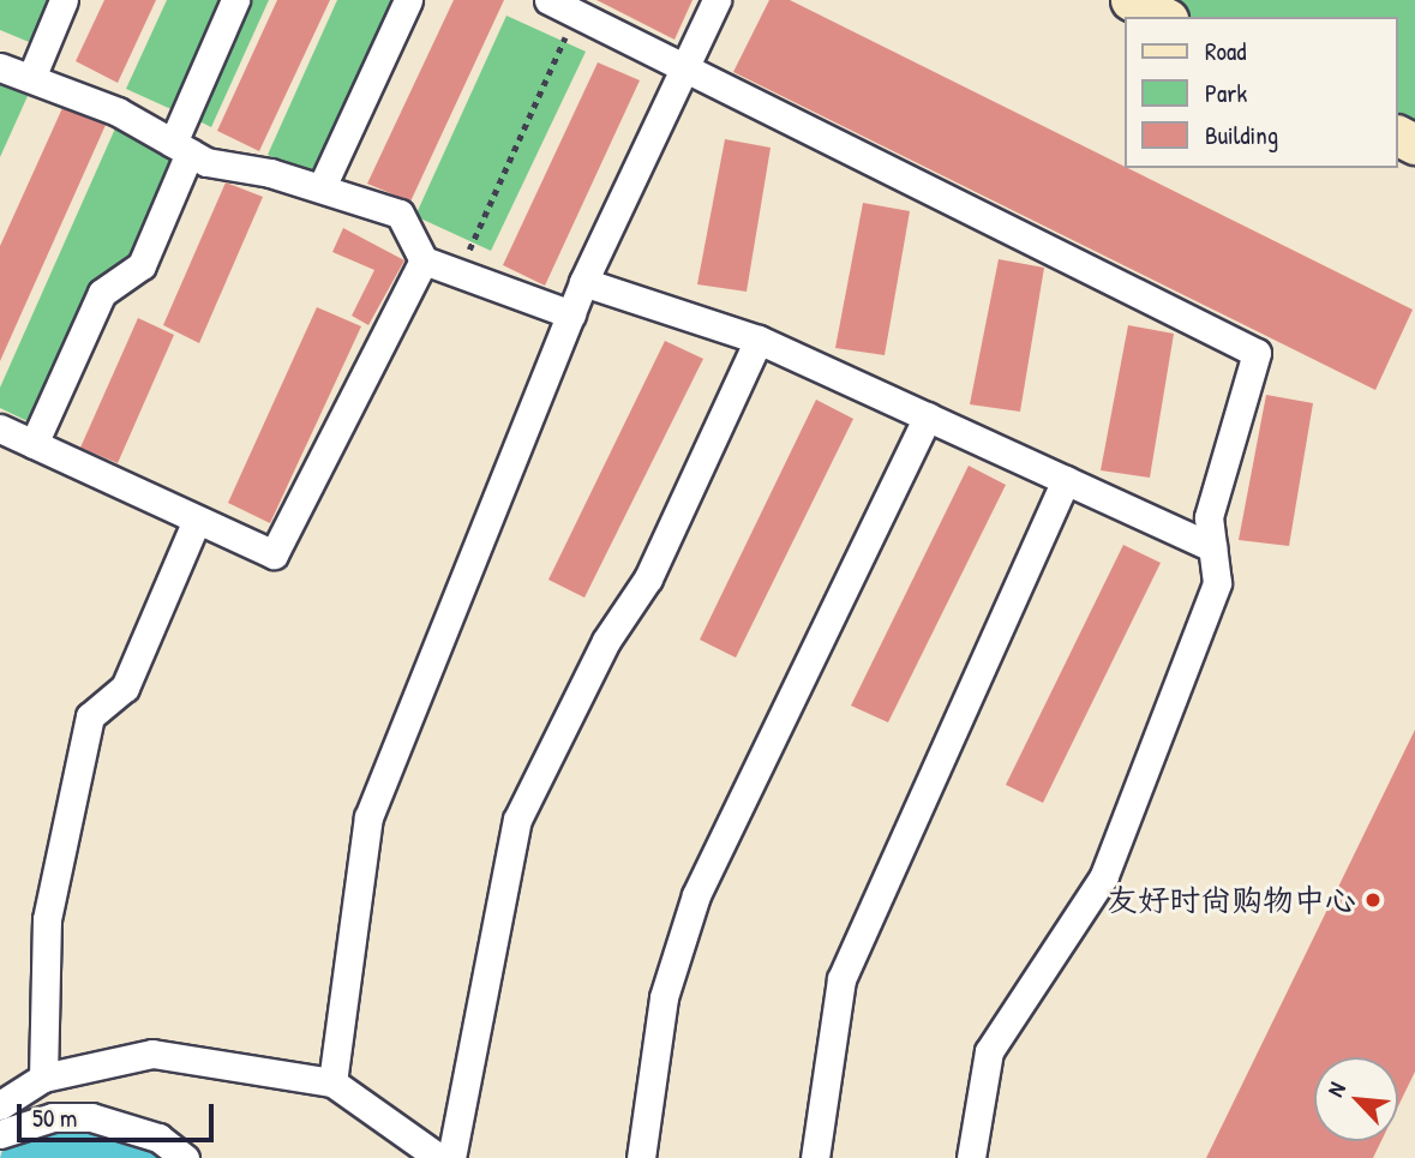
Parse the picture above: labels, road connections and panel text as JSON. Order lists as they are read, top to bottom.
{
  "places": ["友好时尚购物中心"],
  "legend": ["Road", "Park", "Building"],
  "scale_bar": "50 m",
  "north": "top left"
}
